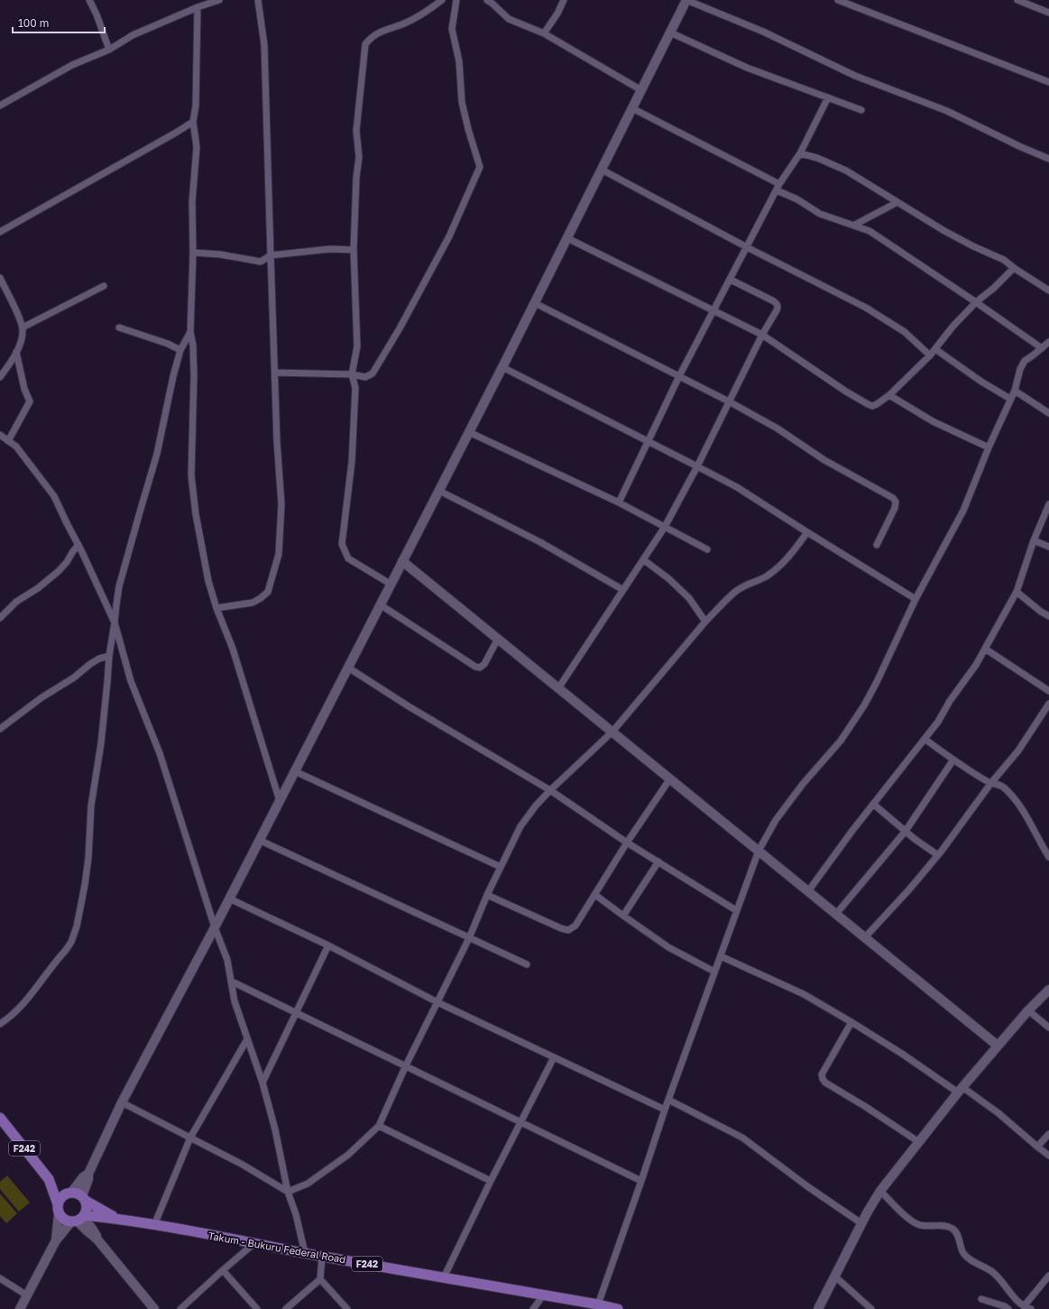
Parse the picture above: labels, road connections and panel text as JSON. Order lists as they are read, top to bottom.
{
  "streets": {
    "main road": ["F242", "Takum - Bukuru Federal Road"]
  },
  "crossings": [
    ["F242", "Takum - Bukuru Federal Road"]
  ],
  "scale_bar": "100 m"
}
